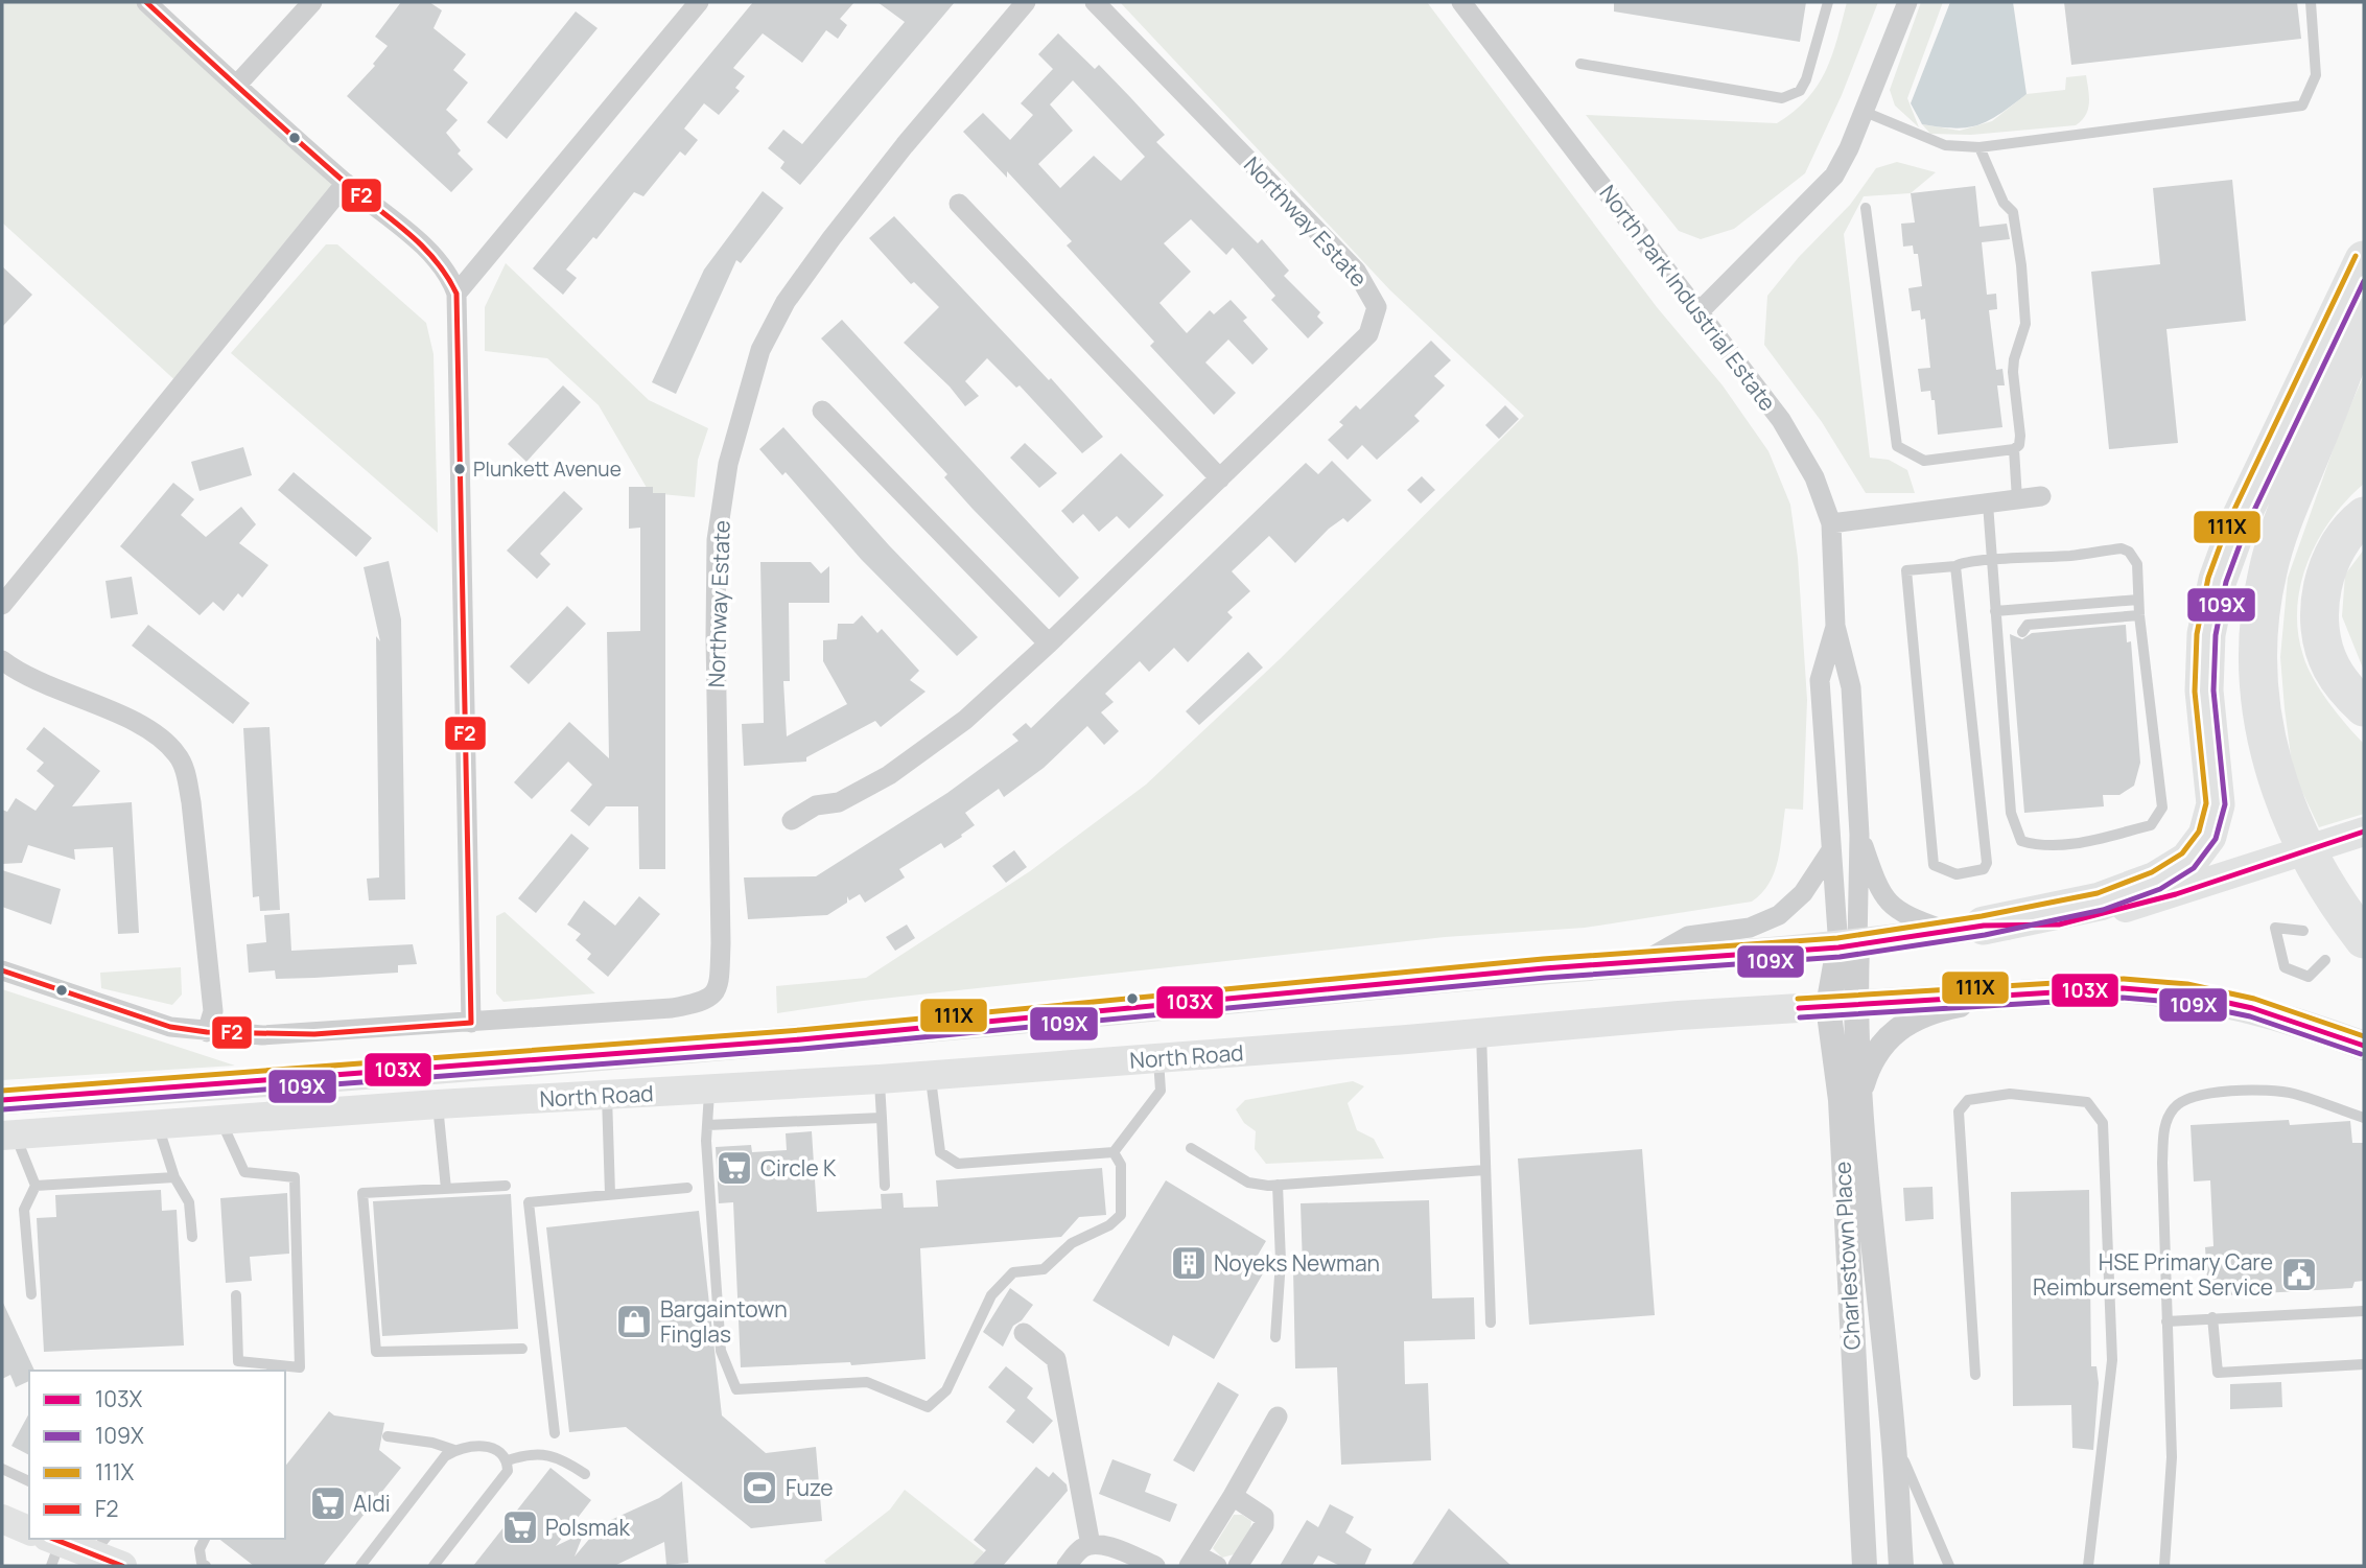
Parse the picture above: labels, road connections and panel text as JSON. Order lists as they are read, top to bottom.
{
  "streets": {
    "main road": ["North Road"],
    "street": ["Northway Estate", "North Park Industrial Estate", "Charlestown Place"]
  },
  "crossings": [
    ["North Park Industrial Estate", "North Road"],
    ["North Park Industrial Estate", "Charlestown Place"],
    ["North Road", "Charlestown Place"]
  ],
  "places": {
    "other": ["Plunkett Avenue"],
    "supermarket": ["Circle K", "Aldi", "Polsmak"],
    "building": ["Noyeks Newman"],
    "public building": ["HSE Primary Care Reimbursement Service"],
    "shop": ["Bargaintown Finglas"],
    "sports": ["Fuze"]
  },
  "lines": [
    "transit line F2",
    "transit line 111X",
    "transit line 109X",
    "transit line 103X"
  ],
  "legend": [
    "103X",
    "109X",
    "111X",
    "F2"
  ]
}
